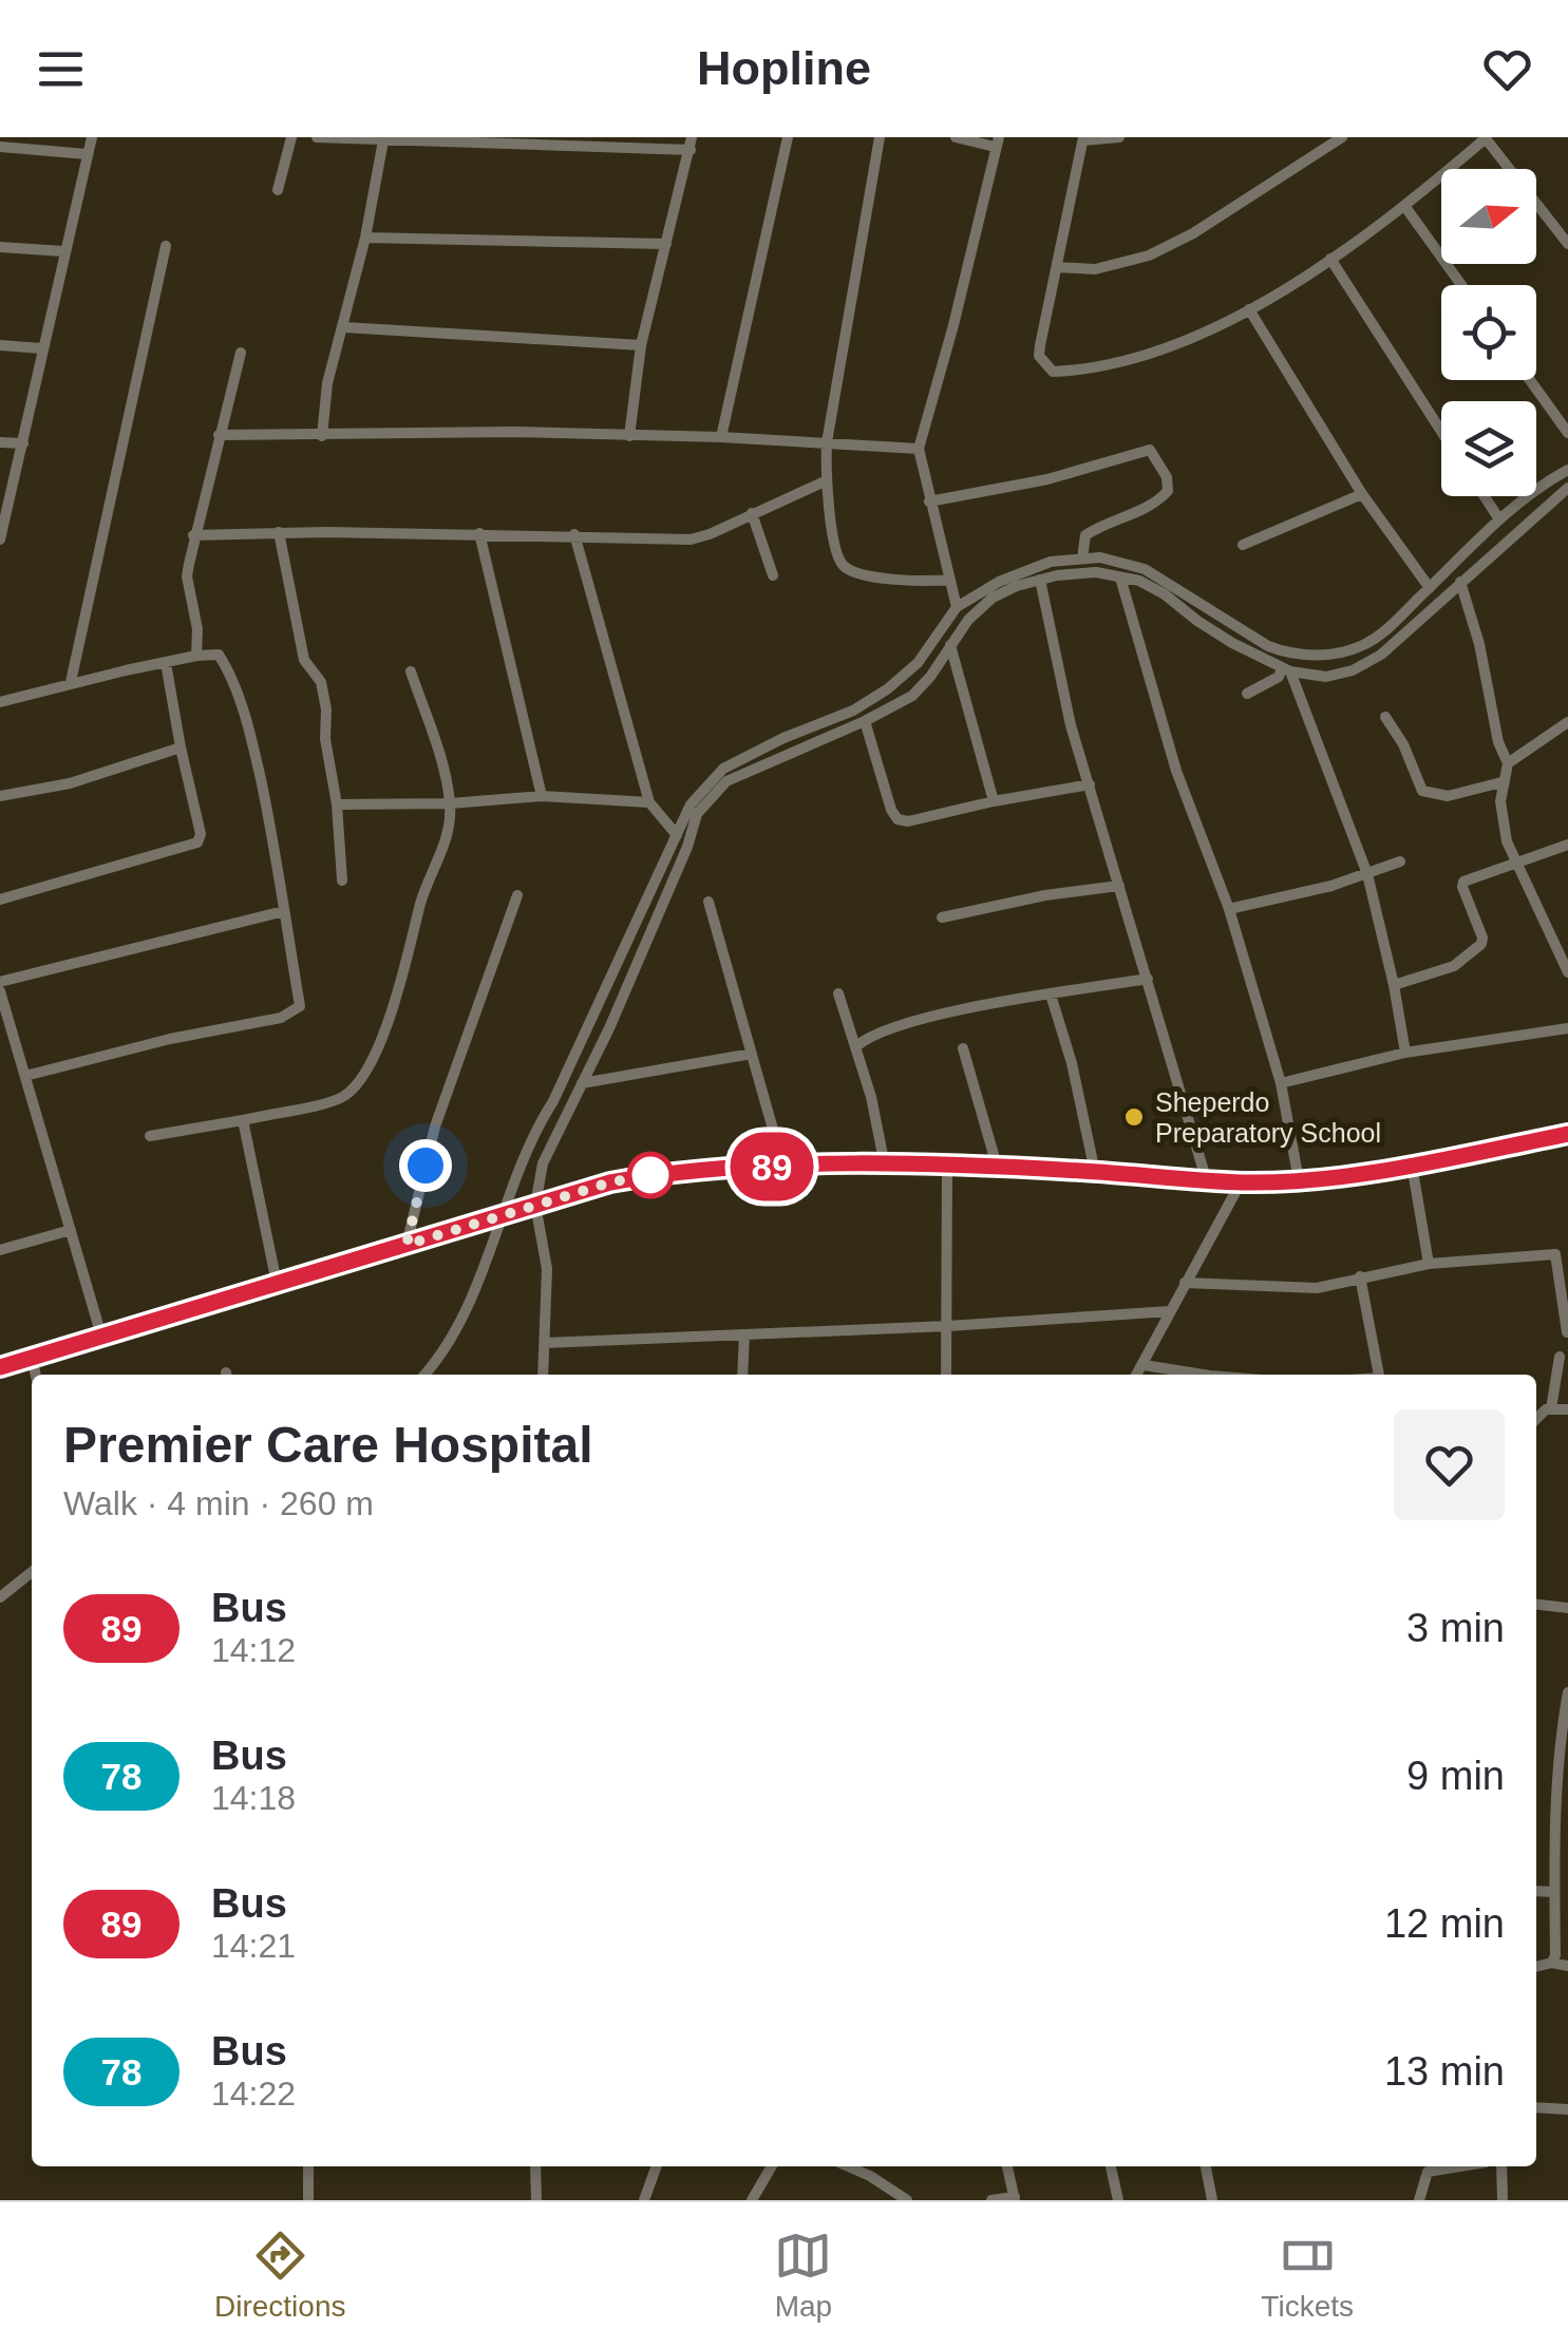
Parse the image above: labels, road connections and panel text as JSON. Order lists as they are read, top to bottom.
{
  "places": ["Sheperdo Preparatory School"],
  "lines": ["bus line 89"],
  "north": "right",
  "page": {
    "header": "Hopline",
    "on_map": "89",
    "heading": ["Premier Care Hospital", "Walk · 4 min · 260 m"],
    "list": [
      {
        "mark": "89",
        "name": "Bus",
        "note": "14:12",
        "value": "3 min"
      },
      {
        "mark": "78",
        "name": "Bus",
        "note": "14:18",
        "value": "9 min"
      },
      {
        "mark": "89",
        "name": "Bus",
        "note": "14:21",
        "value": "12 min"
      },
      {
        "mark": "78",
        "name": "Bus",
        "note": "14:22",
        "value": "13 min"
      }
    ],
    "tabs": ["Directions", "Map", "Tickets"]
  }
}
